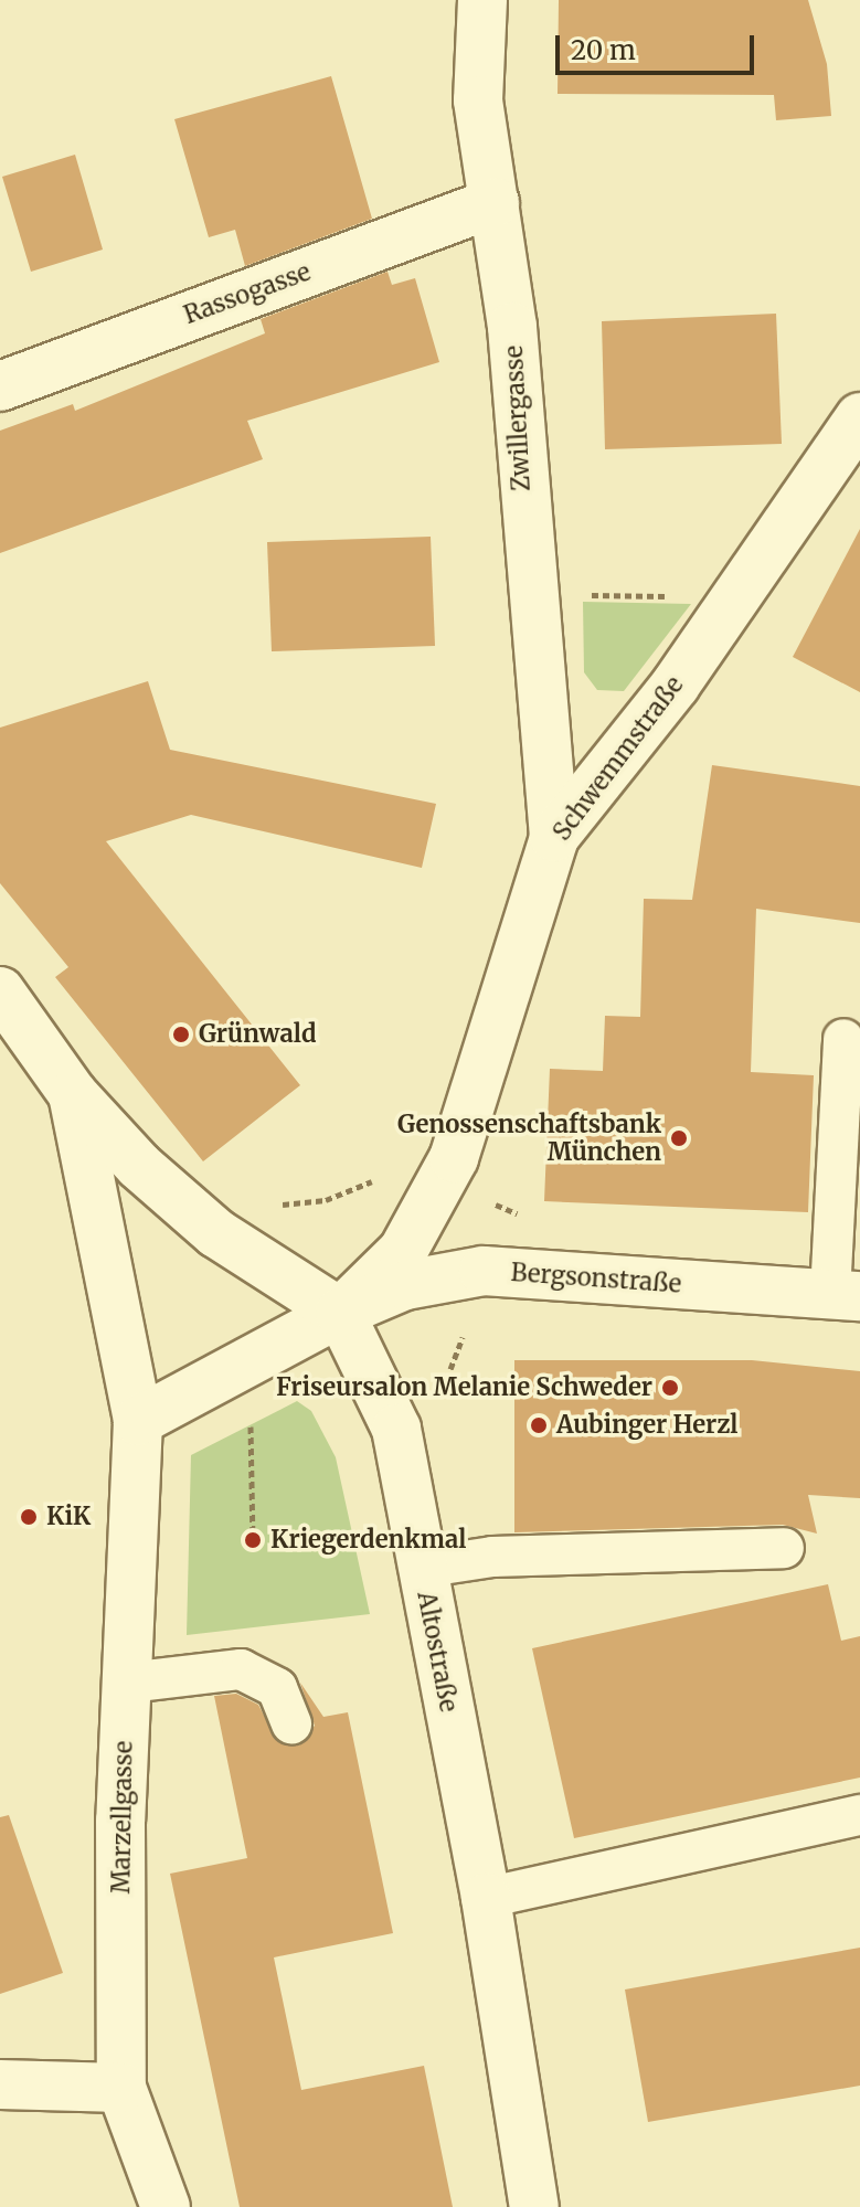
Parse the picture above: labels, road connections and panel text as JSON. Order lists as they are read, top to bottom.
{
  "streets": {
    "street": [
      "Rassogasse",
      "Zwillergasse",
      "Schwemmstraße",
      "Bergsonstraße",
      "Altostraße",
      "Marzellgasse"
    ]
  },
  "crossings": [
    ["Rassogasse", "Zwillergasse"],
    ["Zwillergasse", "Schwemmstraße"],
    ["Schwemmstraße", "Bergsonstraße"],
    ["Schwemmstraße", "Altostraße"],
    ["Bergsonstraße", "Altostraße"]
  ],
  "places": [
    "Grünwald",
    "Genossenschaftsbank München",
    "Friseursalon Melanie Schweder",
    "Aubinger Herzl",
    "KiK",
    "Kriegerdenkmal"
  ],
  "scale_bar": "20 m"
}
